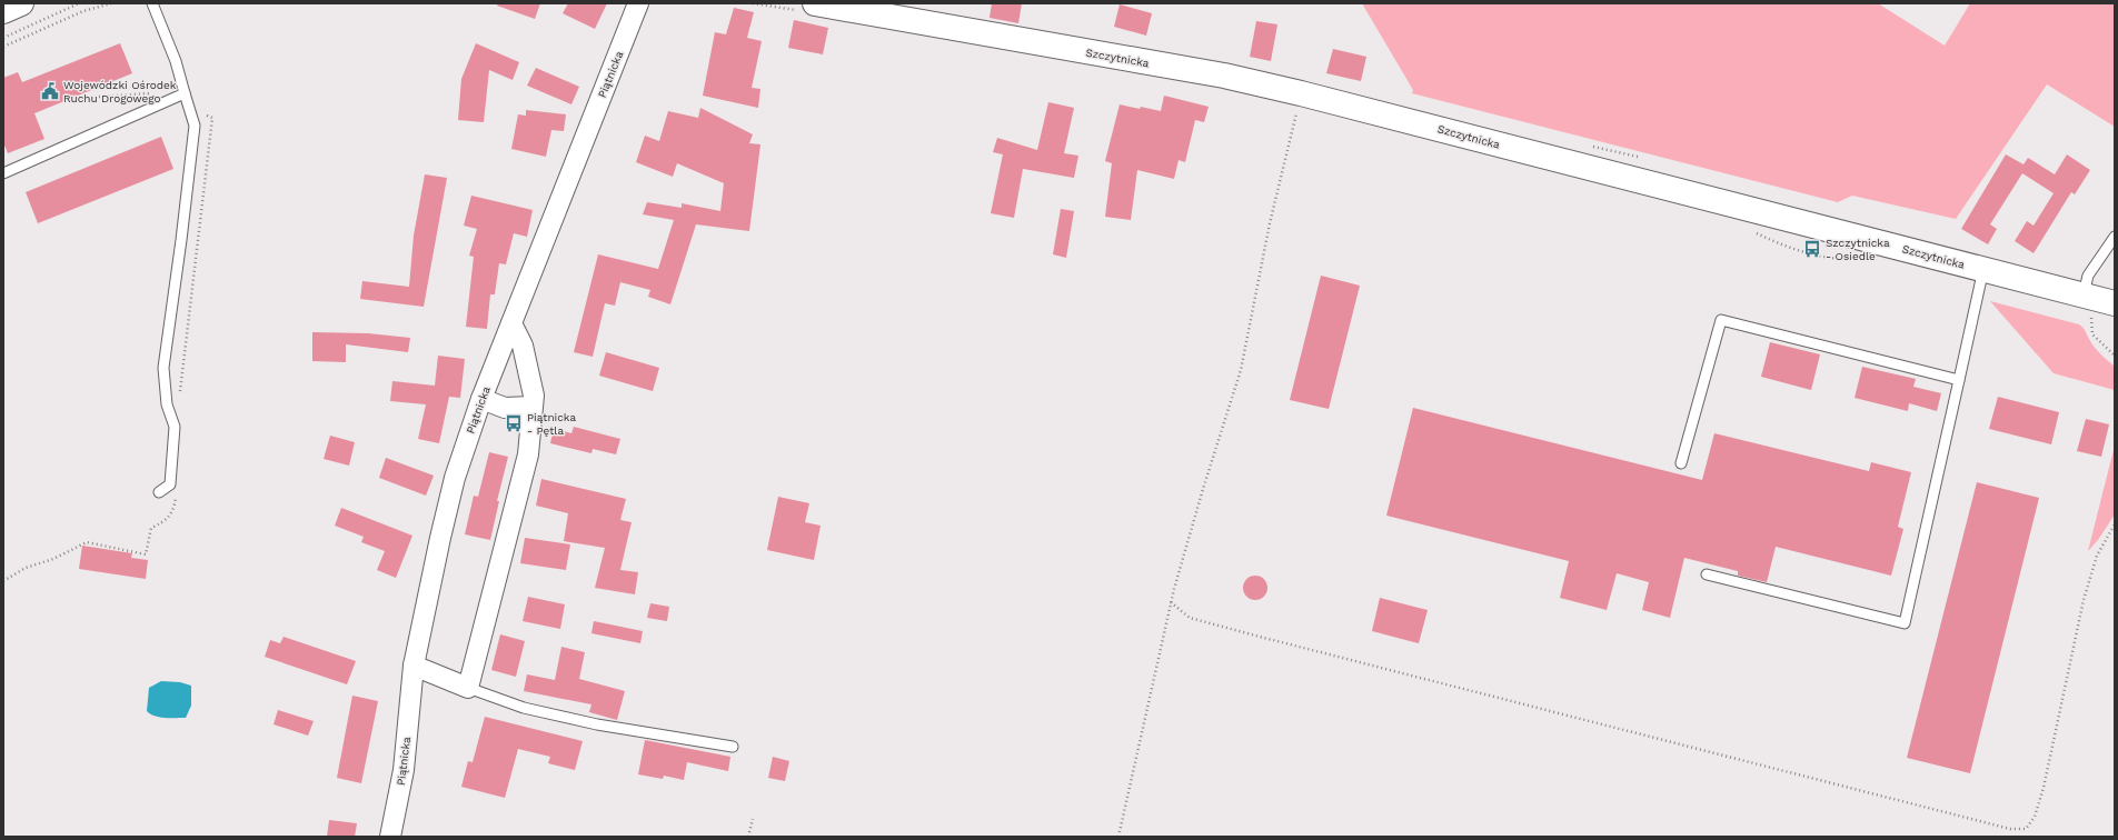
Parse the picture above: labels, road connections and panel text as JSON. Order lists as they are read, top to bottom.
{
  "streets": {
    "street": ["Szczytnicka", "Piątnicka"]
  },
  "places": {
    "public building": ["Wojewódzki Ośrodek Ruchu Drogowego"],
    "bus stop": ["Szczytnicka - Osiedle", "Piątnicka - Pętla"]
  }
}
